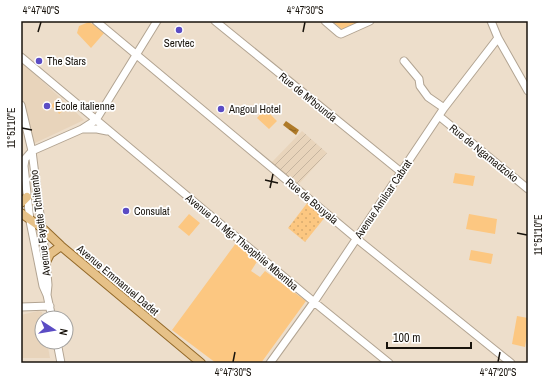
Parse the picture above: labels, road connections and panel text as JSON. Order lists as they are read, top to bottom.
{
  "streets": {
    "main road": ["Avenue Emmanuel Dadet"],
    "street": [
      "Rue de M'bounda",
      "Rue de Ngamadzoko",
      "Avenue Amilcar Cabrat",
      "Rue de Bouyala",
      "Avenue Fayette Tchitembo",
      "Avenue Du Mgr Theophile Mbemba"
    ]
  },
  "crossings": [
    ["Rue de M'bounda", "Avenue Amilcar Cabrat"],
    ["Rue de Ngamadzoko", "Avenue Amilcar Cabrat"],
    ["Avenue Amilcar Cabrat", "Rue de Bouyala"],
    ["Avenue Amilcar Cabrat", "Avenue Du Mgr Theophile Mbemba"],
    ["Avenue Fayette Tchitembo", "Avenue Emmanuel Dadet"]
  ],
  "places": [
    "Servtec",
    "The Stars",
    "École italienne",
    "Angoul Hotel",
    "Consulat"
  ],
  "scale_bar": "100 m",
  "north": "right",
  "coordinates": [
    "4°47'40\"S",
    "4°47'30\"S",
    "11°51'10\"E",
    "4°47'20\"S"
  ]
}
